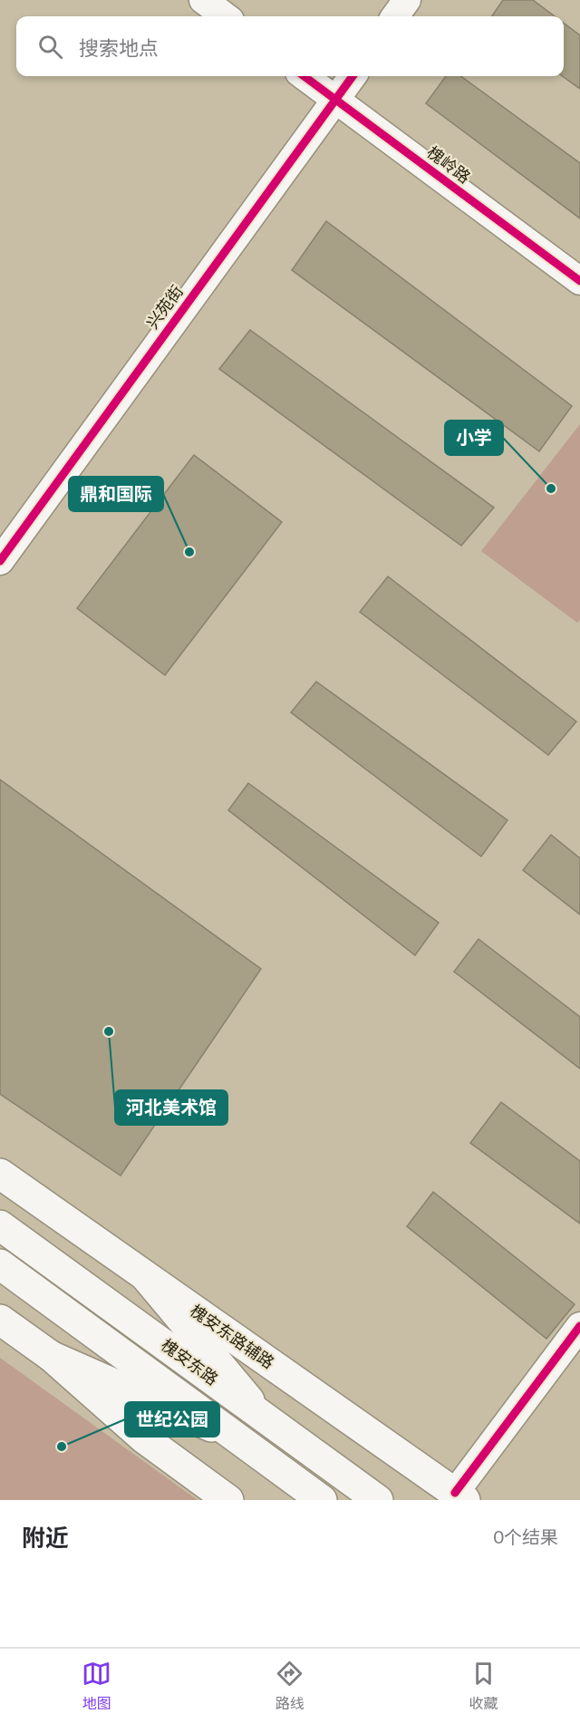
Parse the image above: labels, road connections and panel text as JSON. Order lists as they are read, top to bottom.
{
  "streets": {
    "main road": ["槐安东路辅路", "槐安东路"],
    "street": ["槐岭路", "兴苑街"]
  },
  "crossings": [
    ["槐岭路", "兴苑街"]
  ],
  "places": [
    "小学",
    "鼎和国际",
    "河北美术馆",
    "世纪公园"
  ],
  "page": {
    "search": "搜索地点",
    "heading": ["附近", "0个结果"],
    "nav": ["地图", "路线", "收藏"]
  }
}
